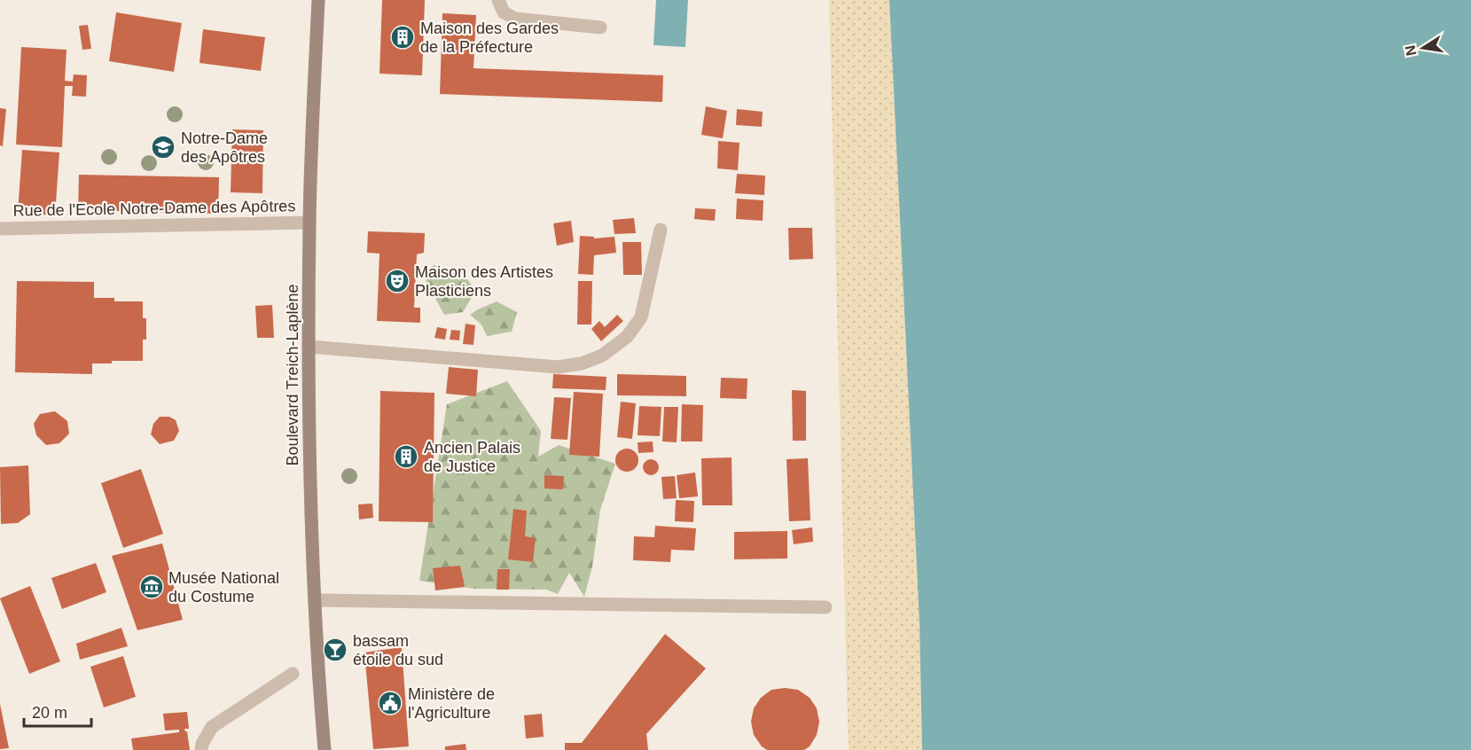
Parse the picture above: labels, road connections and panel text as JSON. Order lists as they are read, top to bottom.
{
  "streets": {
    "street": ["Rue de l'Ecole Notre-Dame des Apôtres", "Boulevard Treich-Laplène"]
  },
  "crossings": [
    ["Rue de l'Ecole Notre-Dame des Apôtres", "Boulevard Treich-Laplène"]
  ],
  "places": {
    "building": ["Maison des Gardes de la Préfecture", "Ancien Palais de Justice"],
    "school or university": ["Notre-Dame des Apôtres"],
    "theatre": ["Maison des Artistes Plasticiens"],
    "museum": ["Musée National du Costume"],
    "bar": ["bassam étoile du sud"],
    "public building": ["Ministère de l'Agriculture"]
  },
  "scale_bar": "20 m",
  "north": "left"
}
